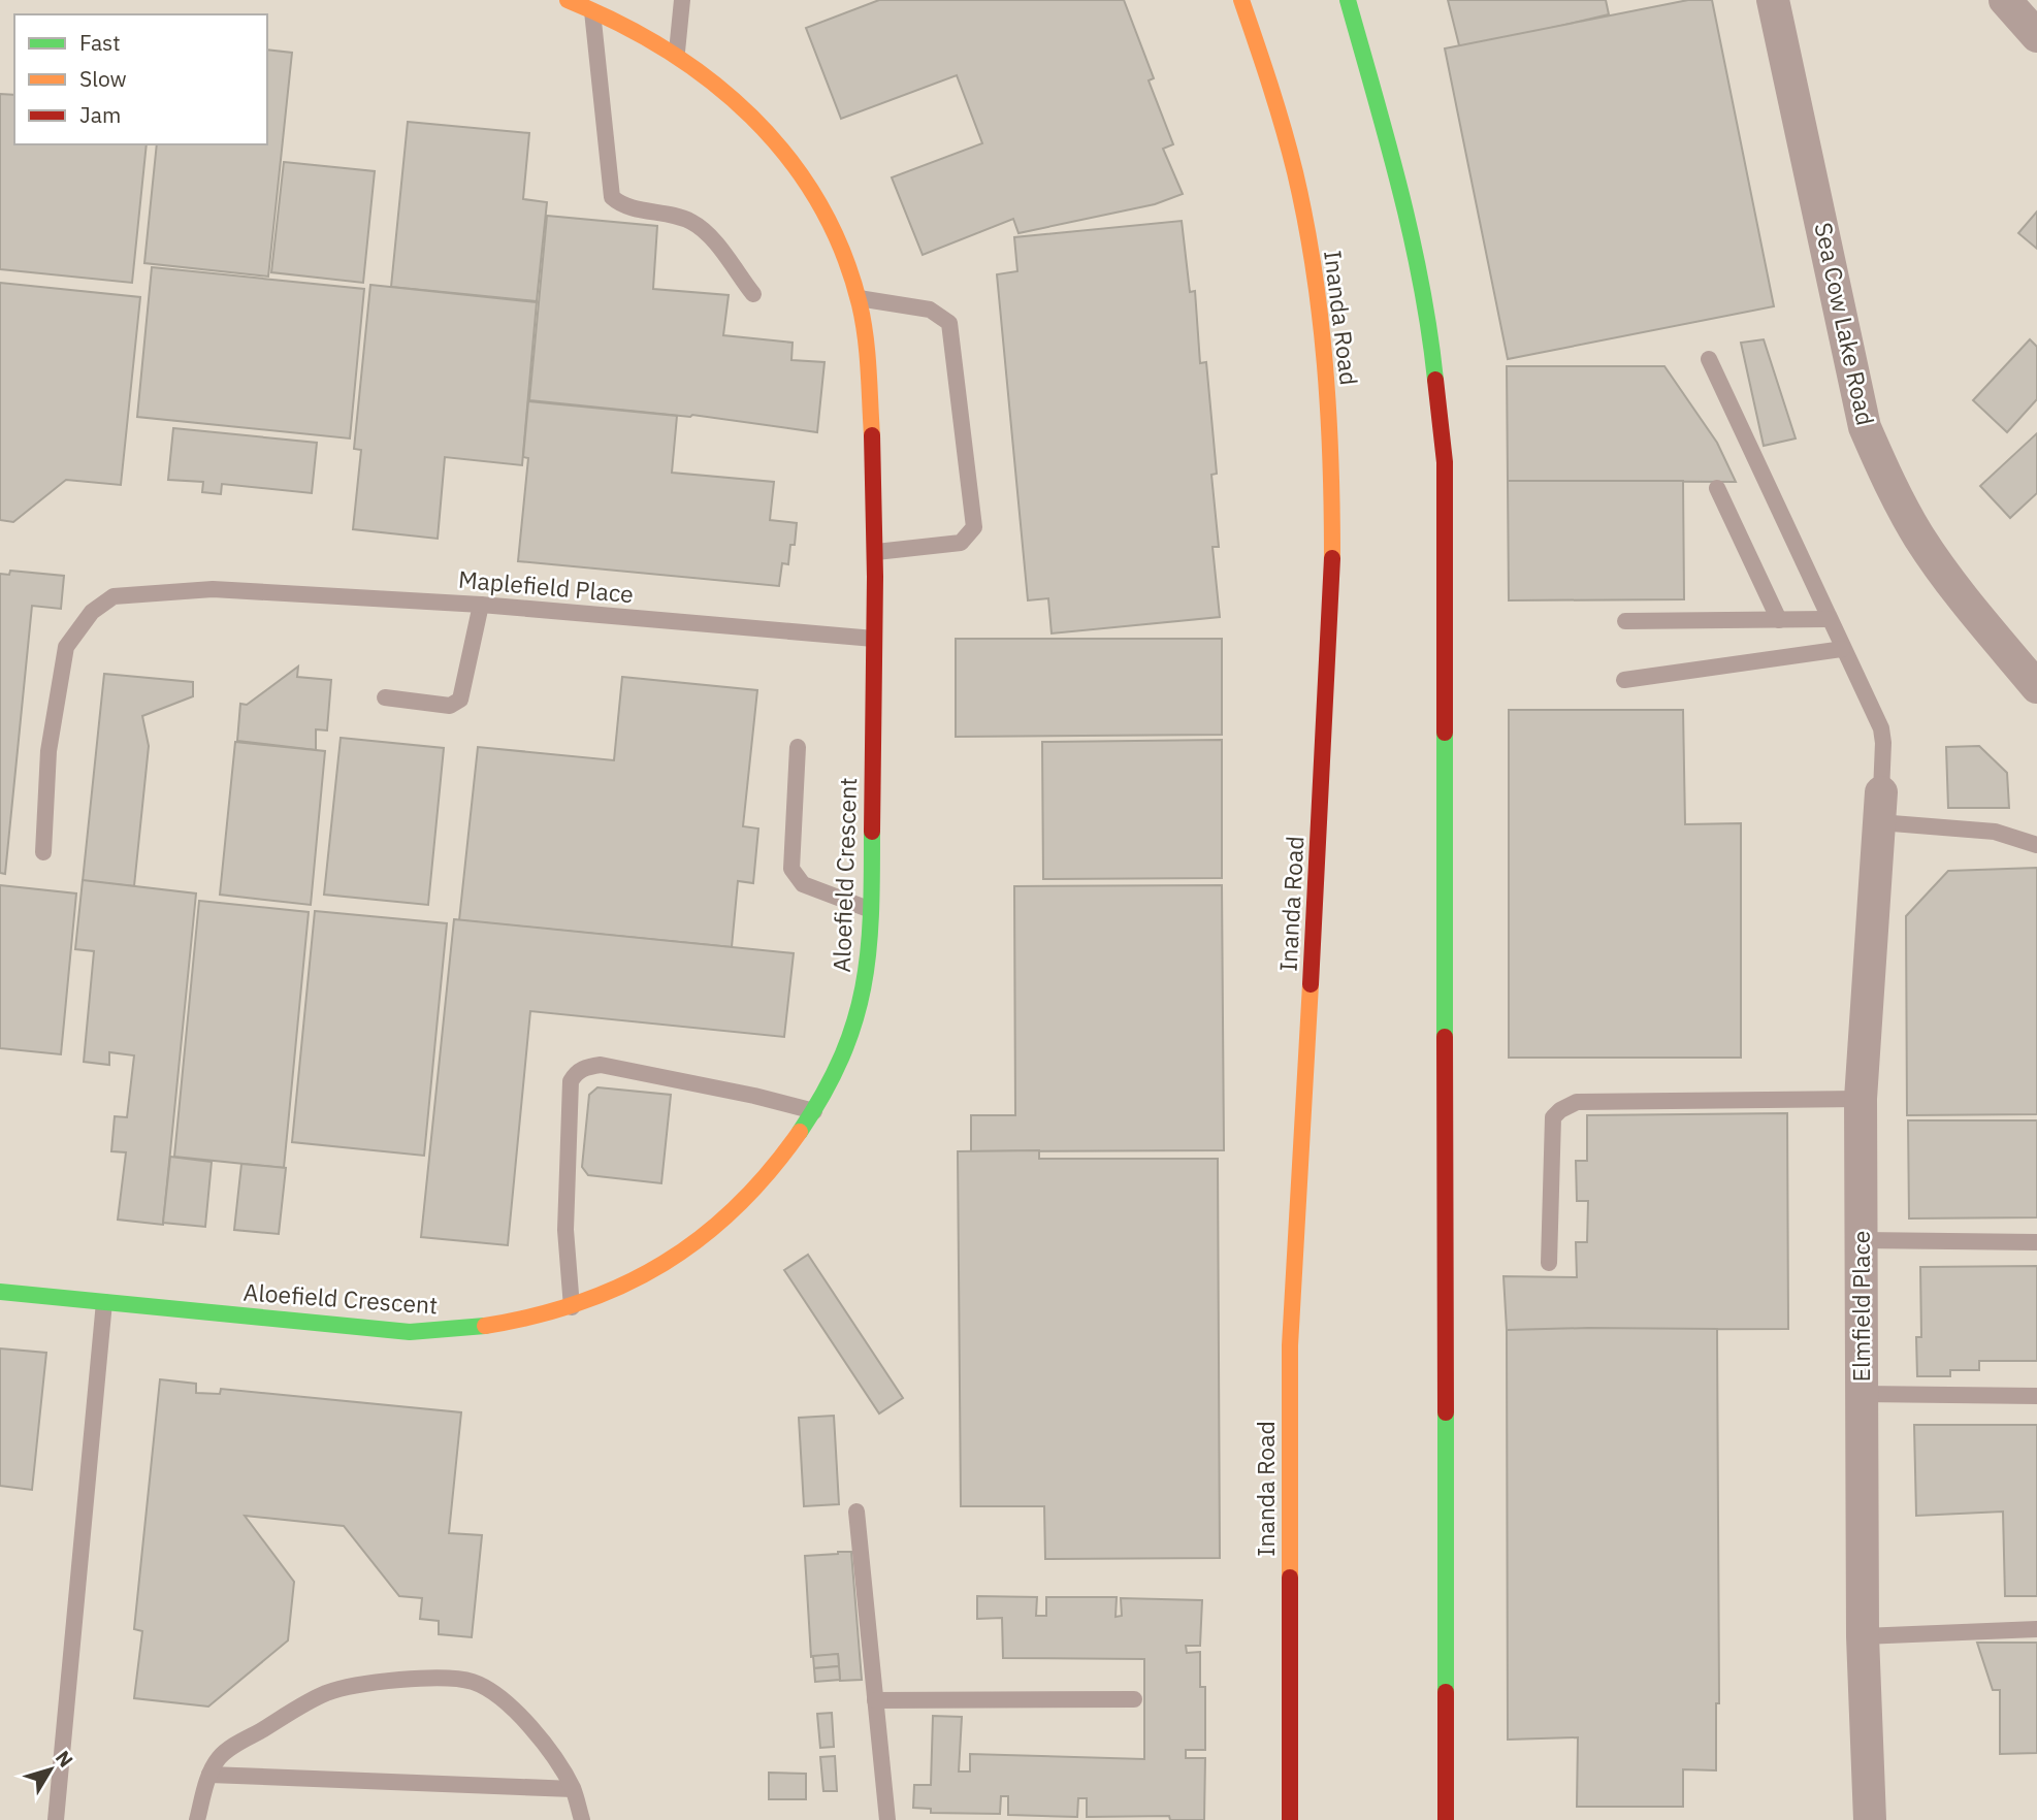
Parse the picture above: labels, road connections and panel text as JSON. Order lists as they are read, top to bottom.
{
  "streets": {
    "main road": ["Inanda Road", "Aloefield Crescent"],
    "street": ["Sea Cow Lake Road", "Elmfield Place"],
    "lane": ["Maplefield Place"]
  },
  "crossings": [
    ["Maplefield Place", "Aloefield Crescent"]
  ],
  "legend": ["Fast", "Slow", "Jam"],
  "north": "top right"
}
